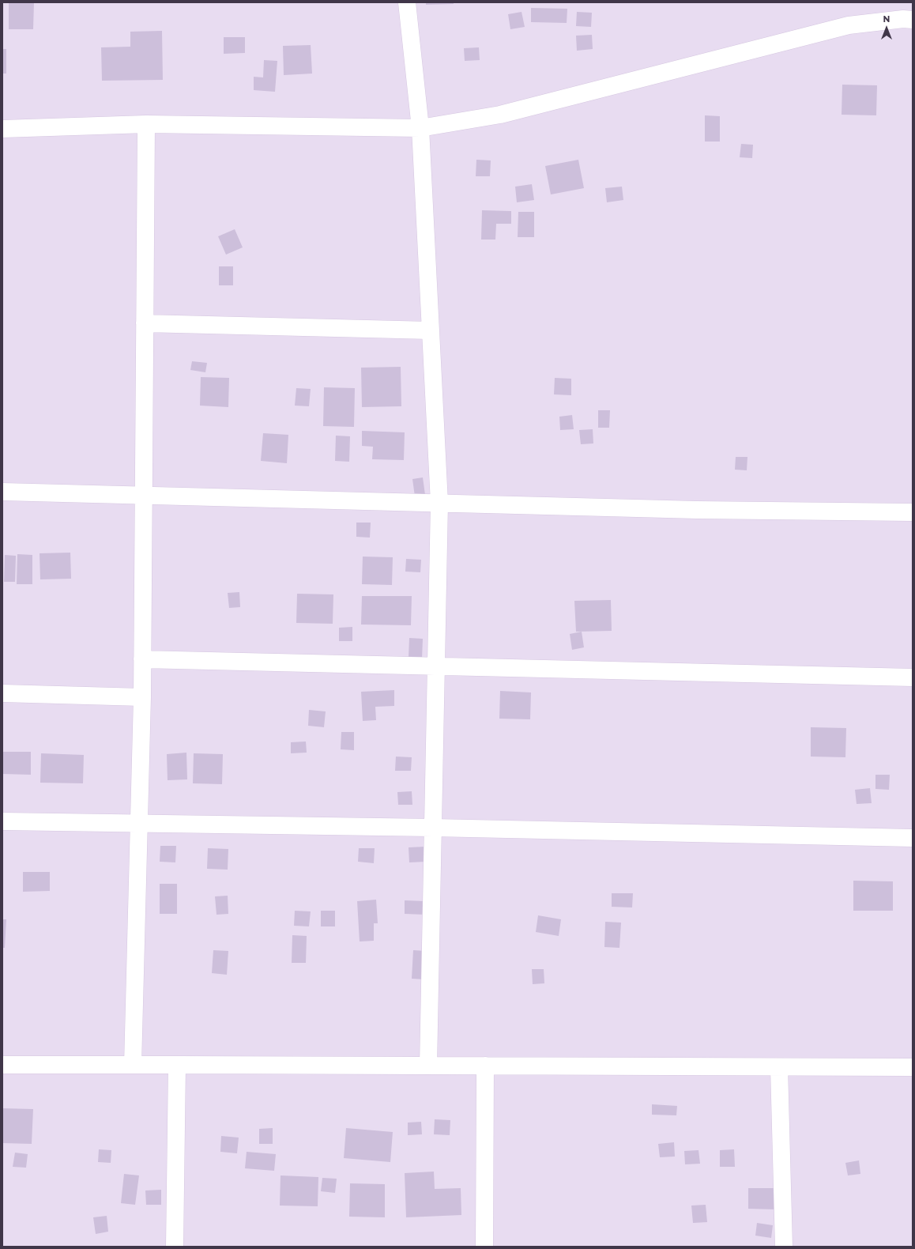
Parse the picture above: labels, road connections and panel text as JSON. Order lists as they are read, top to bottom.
{
  "north": "top"
}
